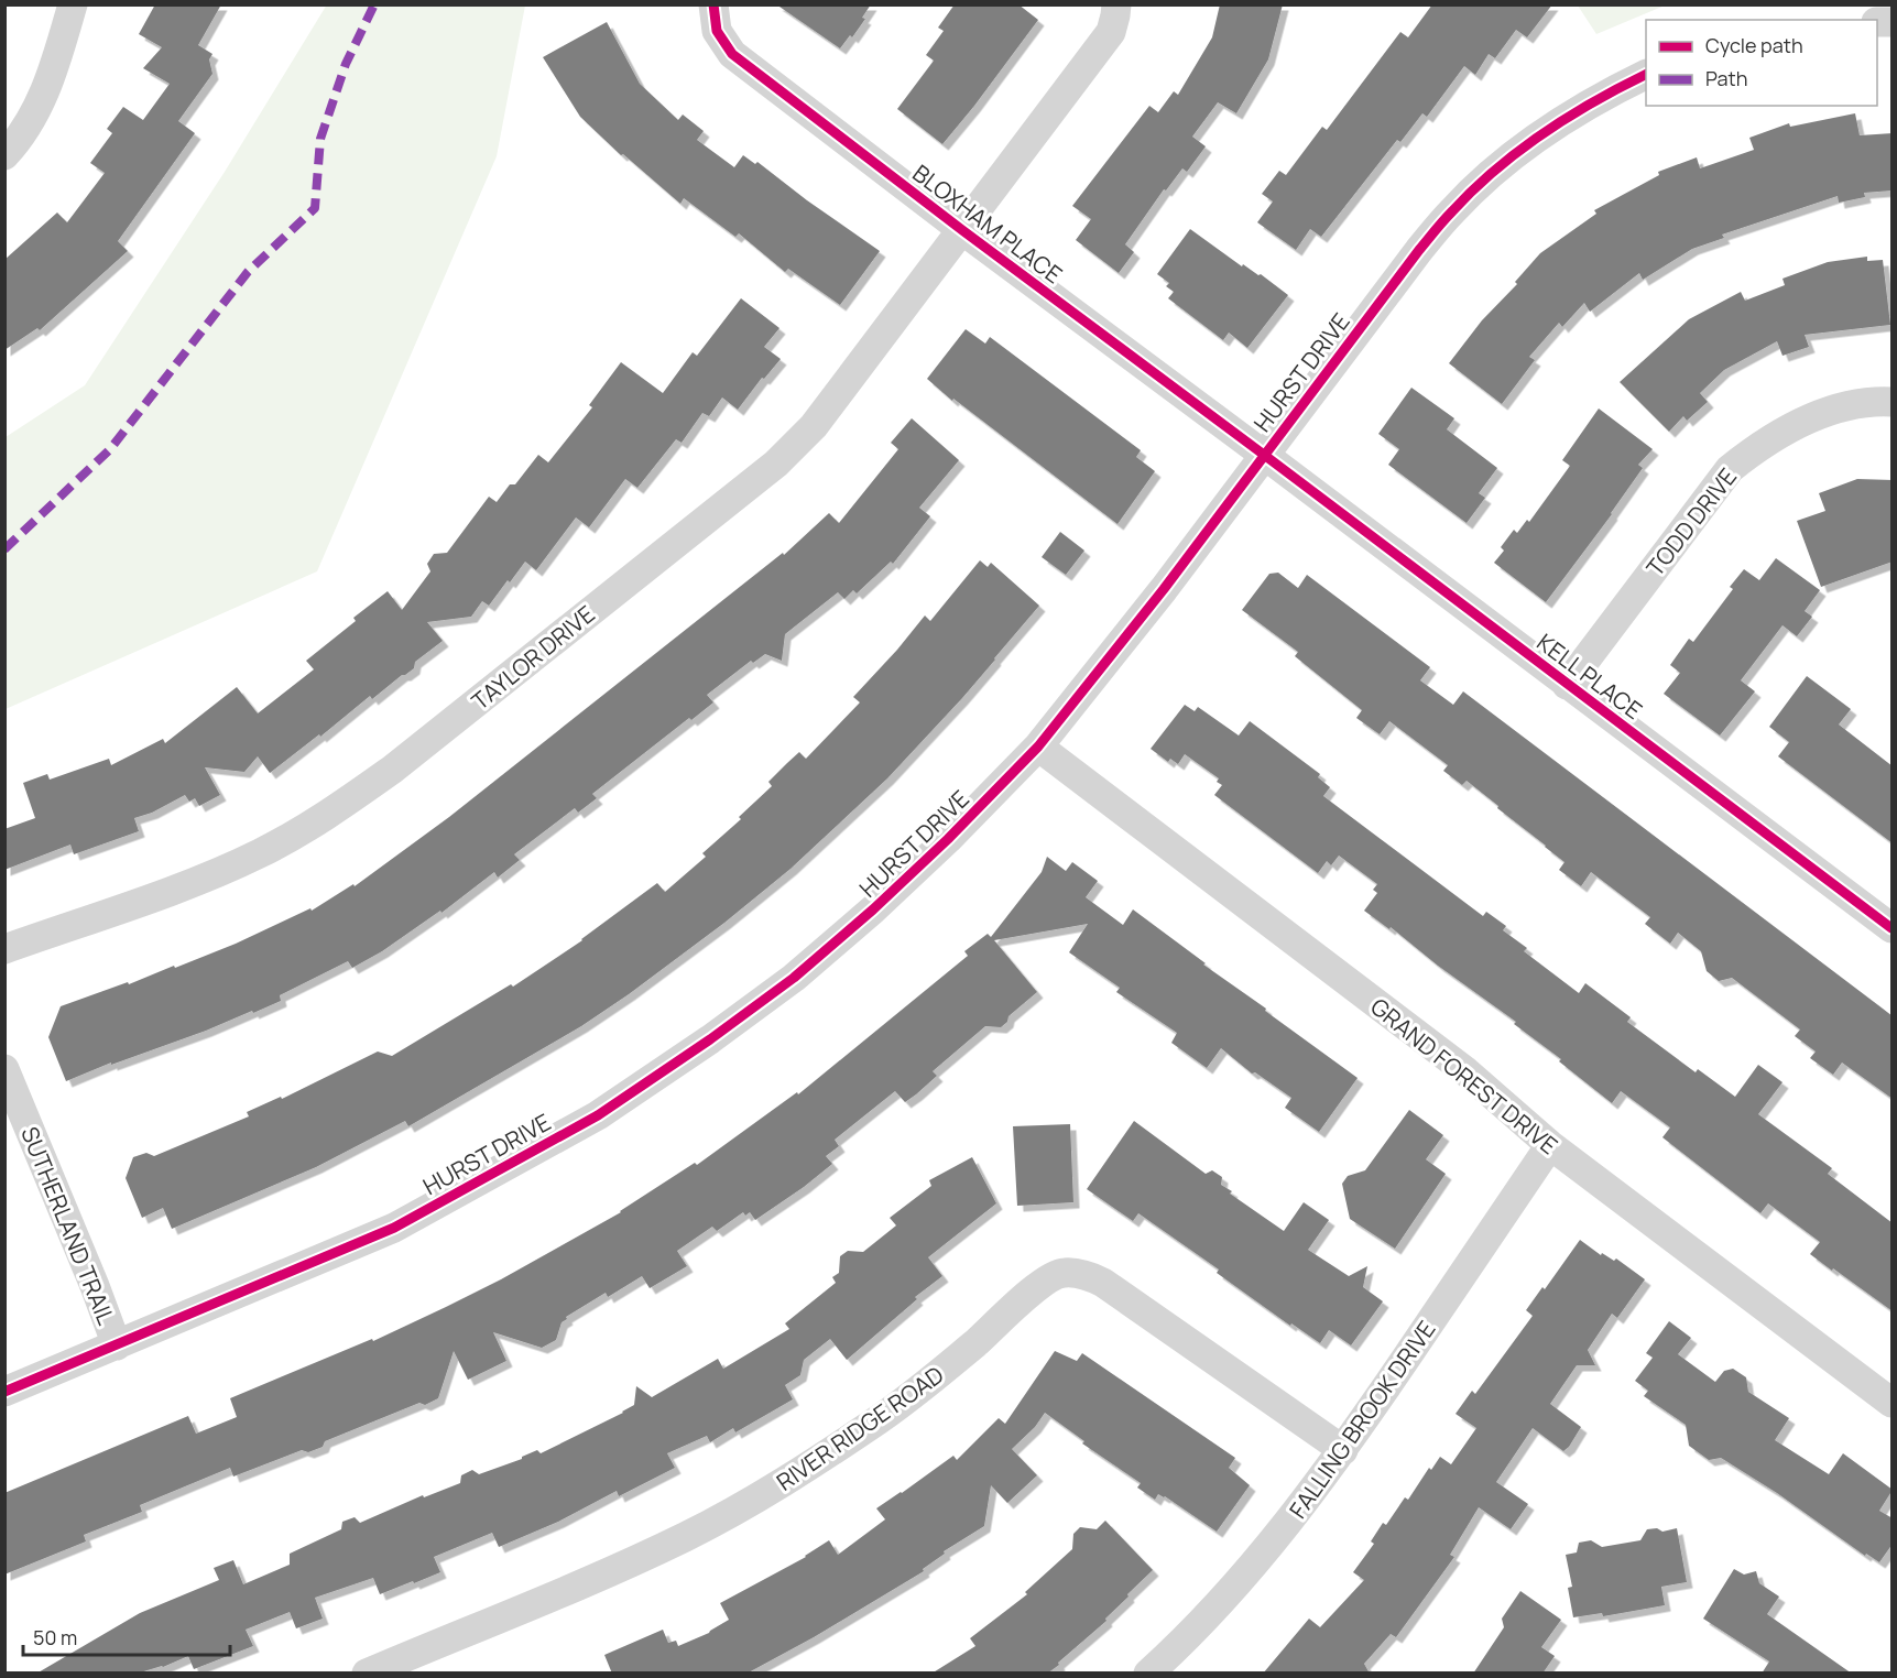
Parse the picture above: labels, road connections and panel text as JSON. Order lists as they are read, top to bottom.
{
  "streets": {
    "street": [
      "BLOXHAM PLACE",
      "HURST DRIVE",
      "TODD DRIVE",
      "TAYLOR DRIVE",
      "KELL PLACE",
      "GRAND FOREST DRIVE",
      "SUTHERLAND TRAIL",
      "FALLING BROOK DRIVE",
      "RIVER RIDGE ROAD"
    ]
  },
  "crossings": [
    ["BLOXHAM PLACE", "HURST DRIVE"],
    ["BLOXHAM PLACE", "TAYLOR DRIVE"],
    ["BLOXHAM PLACE", "KELL PLACE"],
    ["HURST DRIVE", "KELL PLACE"],
    ["HURST DRIVE", "GRAND FOREST DRIVE"],
    ["HURST DRIVE", "SUTHERLAND TRAIL"],
    ["TODD DRIVE", "KELL PLACE"],
    ["GRAND FOREST DRIVE", "FALLING BROOK DRIVE"],
    ["FALLING BROOK DRIVE", "RIVER RIDGE ROAD"]
  ],
  "legend": ["Cycle path", "Path"],
  "scale_bar": "50 m"
}
